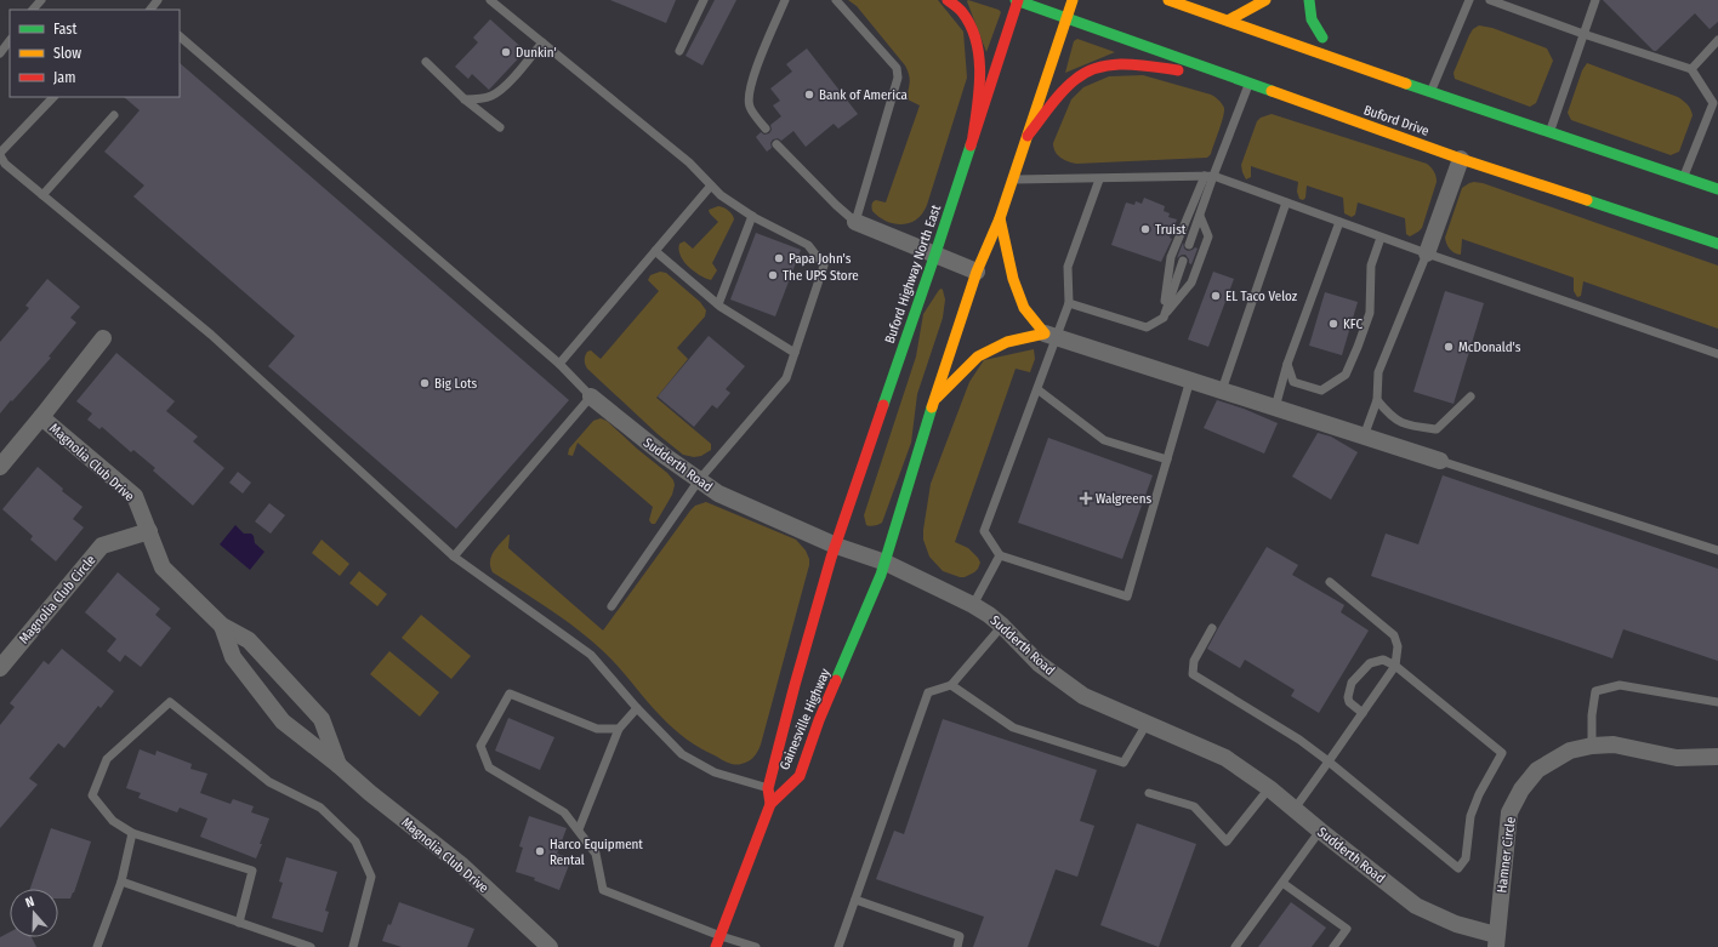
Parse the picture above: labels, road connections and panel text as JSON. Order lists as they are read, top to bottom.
{
  "streets": {
    "main road": ["Buford Drive", "Buford Highway North East", "Gainesville Highway"],
    "street": [
      "Magnolia Club Drive",
      "Sudderth Road",
      "Magnolia Club Circle",
      "Hamner Circle"
    ]
  },
  "crossings": [
    ["Buford Drive", "Buford Highway North East"],
    ["Buford Highway North East", "Sudderth Road"],
    ["Buford Highway North East", "Gainesville Highway"],
    ["Magnolia Club Drive", "Magnolia Club Circle"],
    ["Sudderth Road", "Gainesville Highway"],
    ["Sudderth Road", "Hamner Circle"]
  ],
  "places": {
    "other": [
      "Dunkin'",
      "Bank of America",
      "Truist",
      "Papa John's",
      "The UPS Store",
      "EL Taco Veloz",
      "KFC",
      "McDonald's",
      "Big Lots",
      "Harco Equipment Rental"
    ],
    "health": ["Walgreens"]
  },
  "legend": ["Fast", "Slow", "Jam"],
  "north": "top"
}
